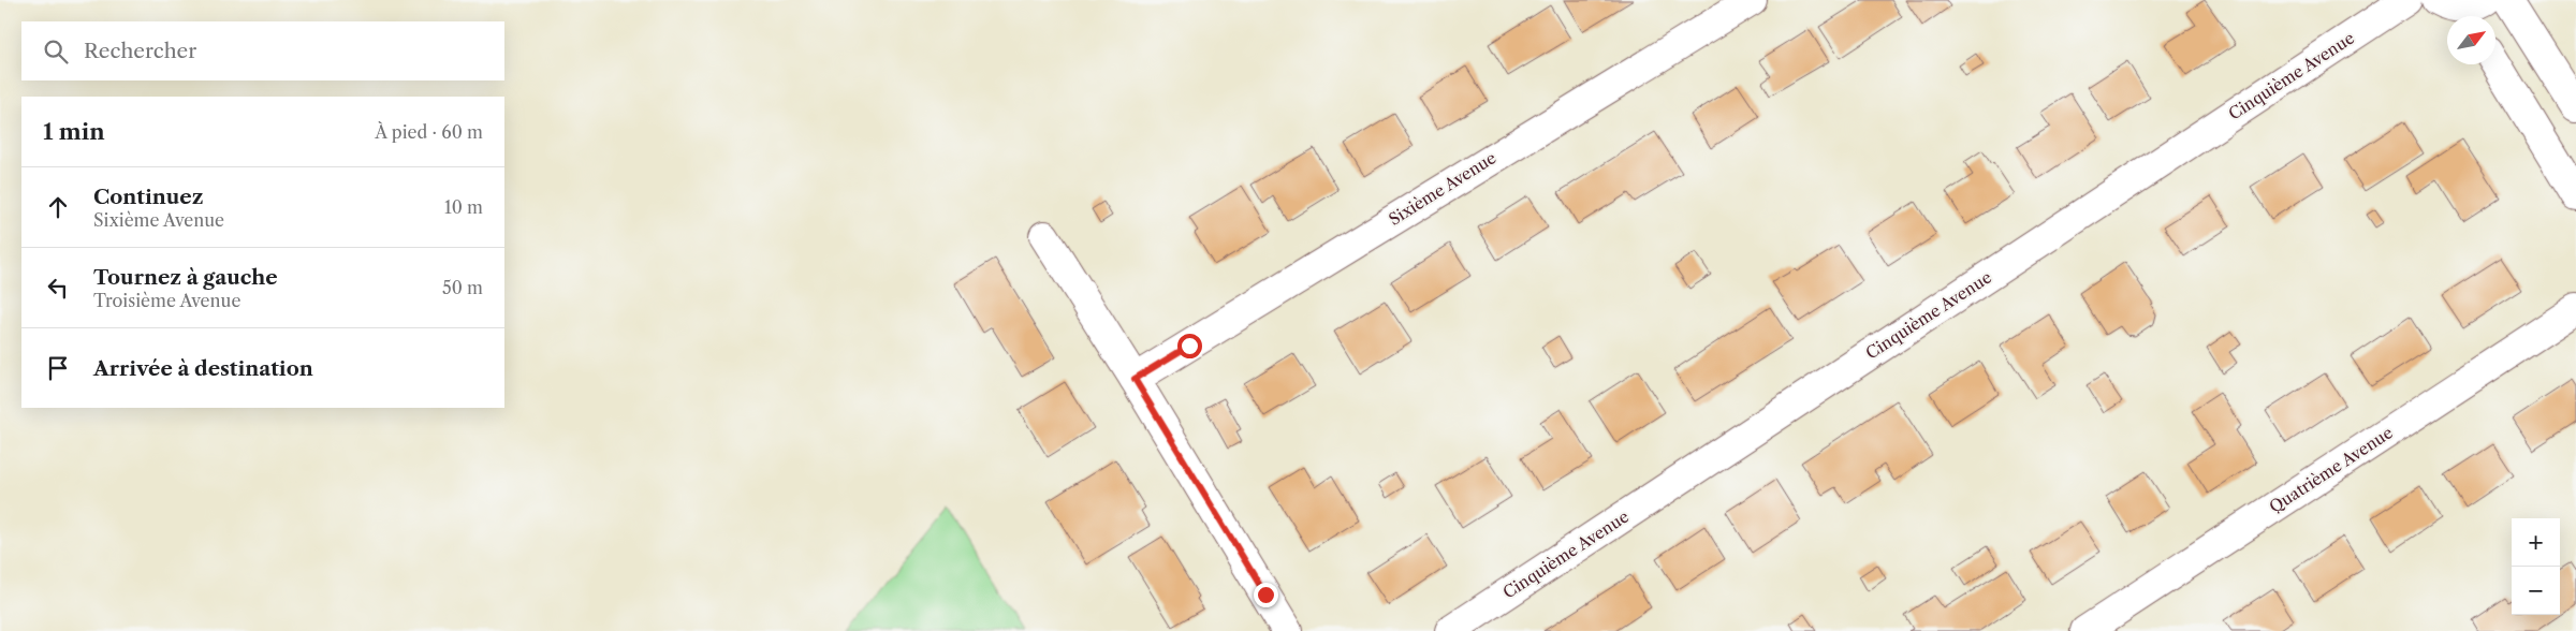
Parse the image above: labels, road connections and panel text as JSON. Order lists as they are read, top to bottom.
{
  "streets": {
    "street": ["Cinquième Avenue", "Sixième Avenue", "Quatrième Avenue"]
  },
  "north": "top right",
  "page": {
    "search": "Rechercher",
    "heading": ["1 min", "À pied · 60 m"],
    "list": [
      ["Continuez", "Sixième Avenue", "10 m"],
      ["Tournez à gauche", "Troisième Avenue", "50 m"],
      "Arrivée à destination"
    ],
    "map_buttons": ["+", "−"]
  }
}
